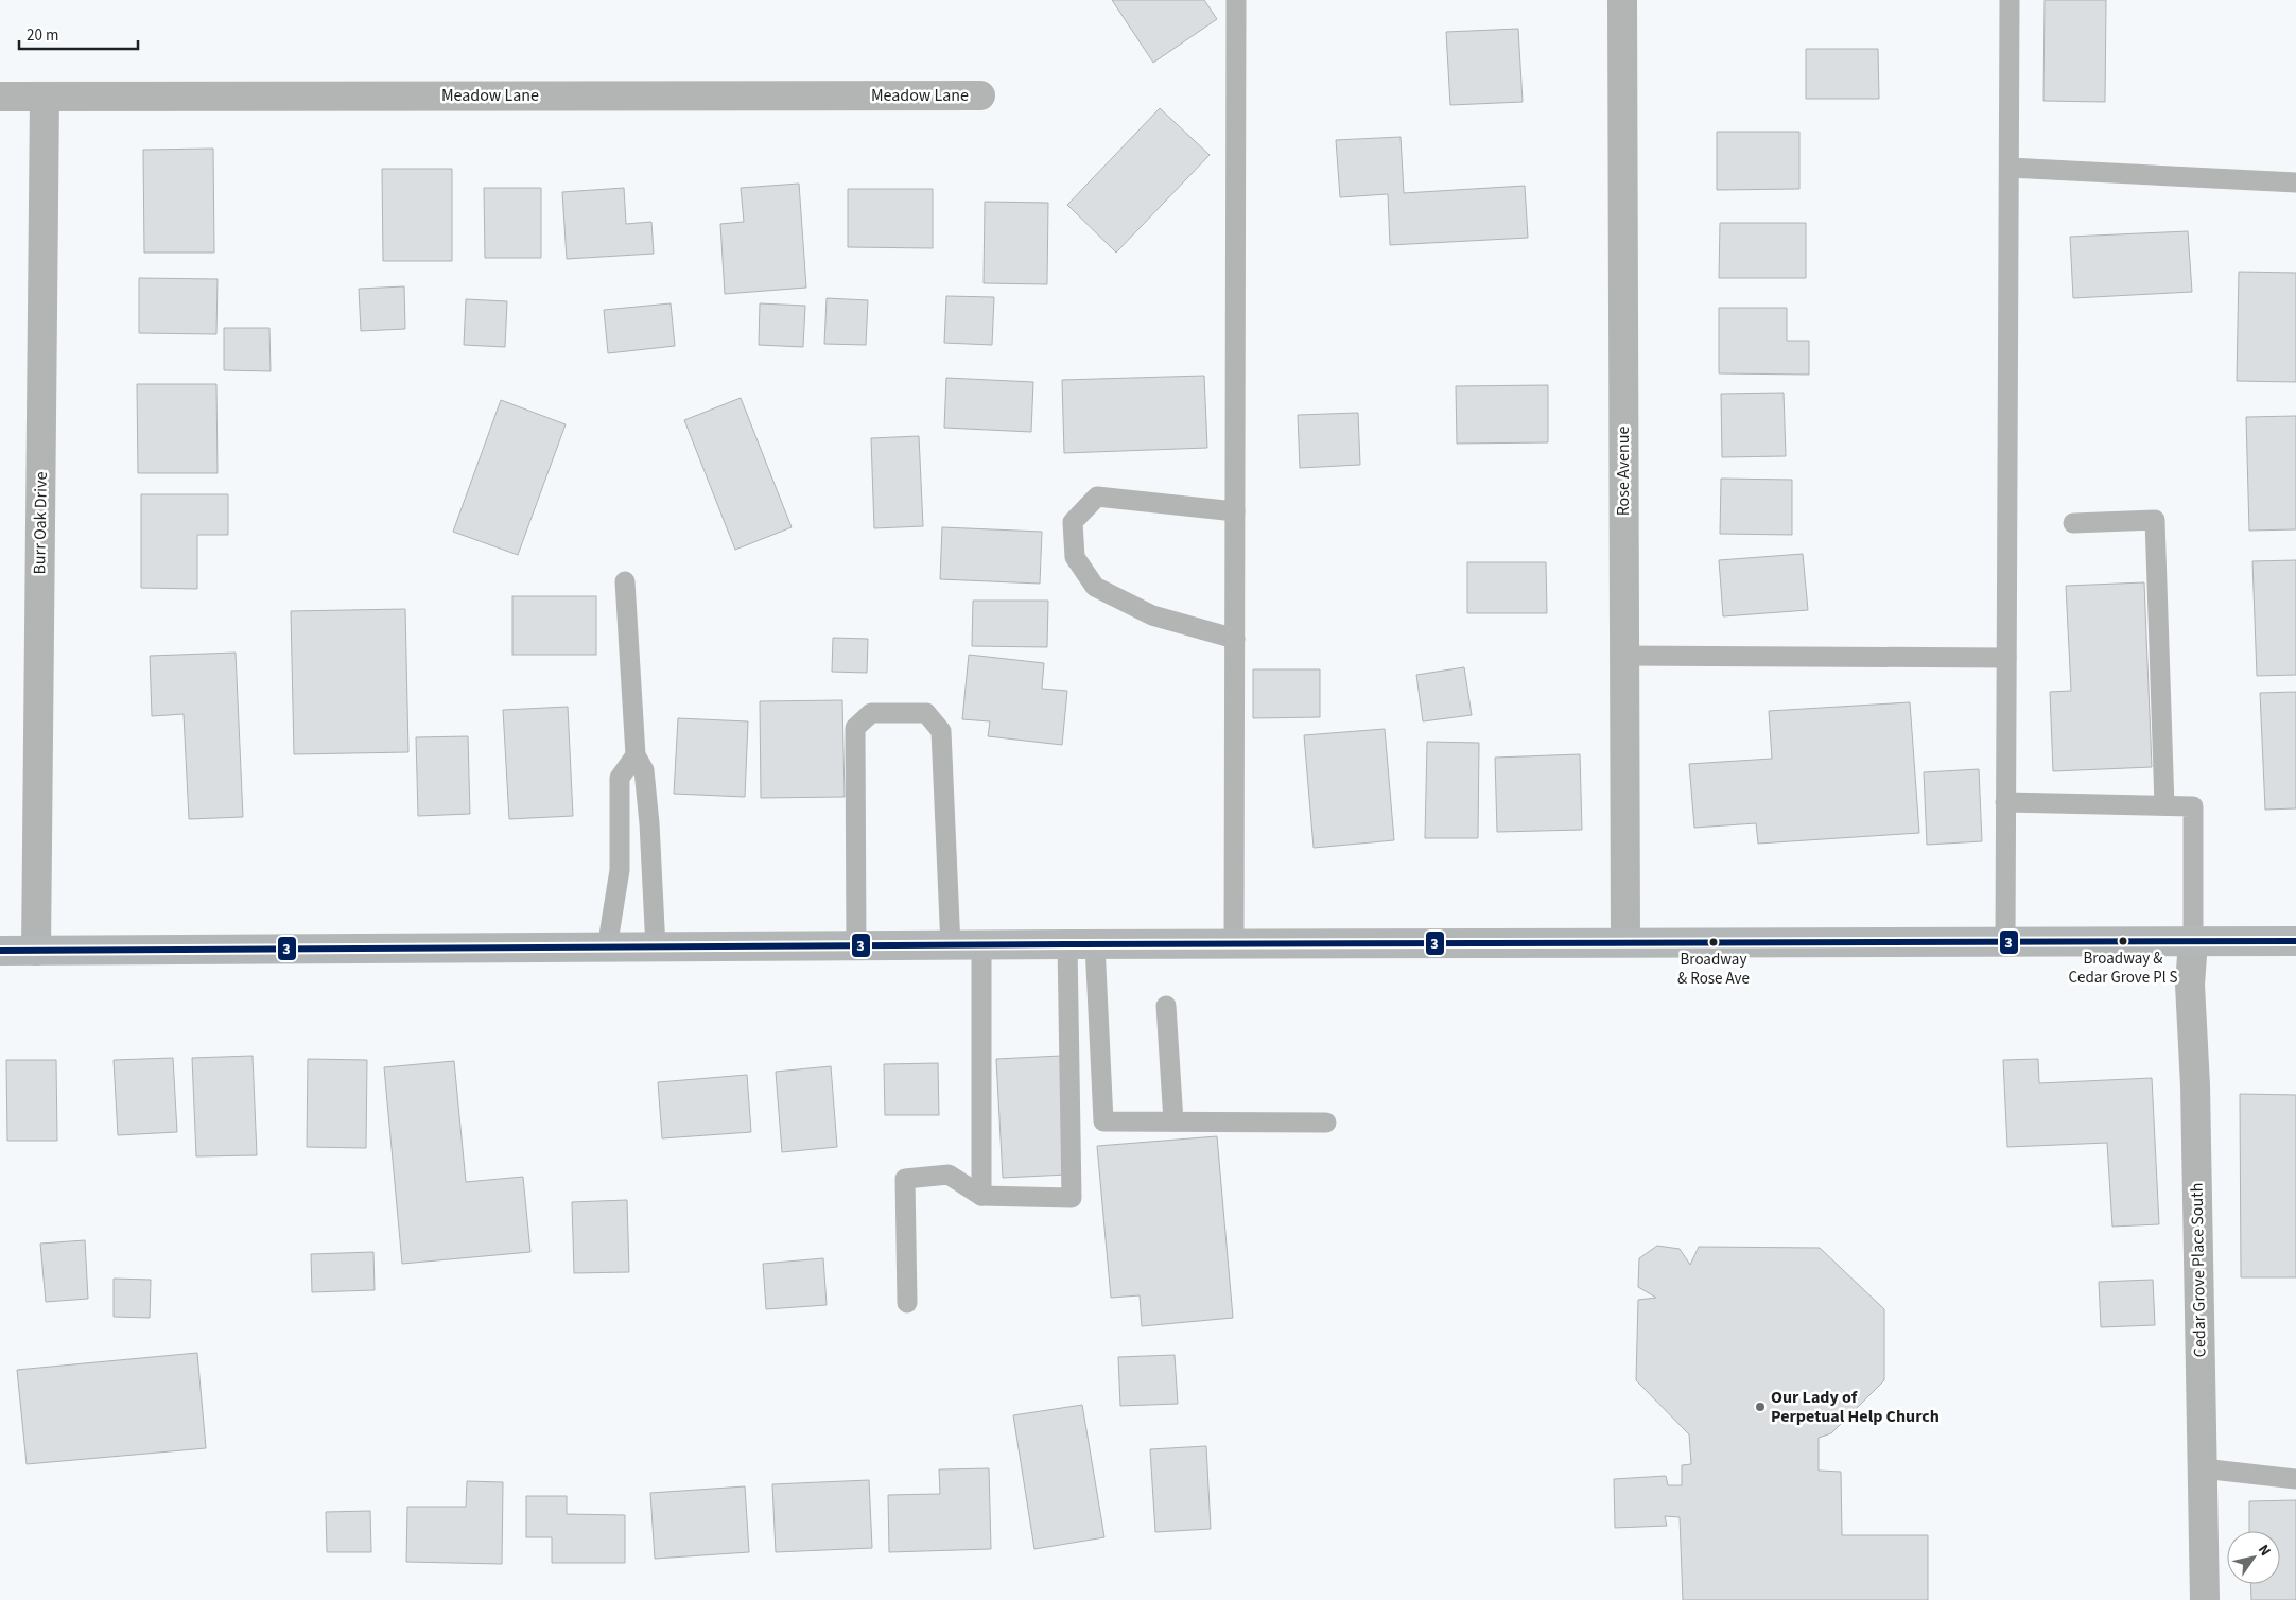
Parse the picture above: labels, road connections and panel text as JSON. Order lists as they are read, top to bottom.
{
  "streets": {
    "street": [
      "Meadow Lane",
      "Rose Avenue",
      "Burr Oak Drive",
      "Cedar Grove Place South"
    ]
  },
  "crossings": [
    ["Meadow Lane", "Burr Oak Drive"]
  ],
  "places": ["Broadway & Cedar Grove Pl S", "Broadway & Rose Ave", "Our Lady of Perpetual Help Church"],
  "lines": ["transit line 3"],
  "scale_bar": "20 m",
  "north": "top right"
}
